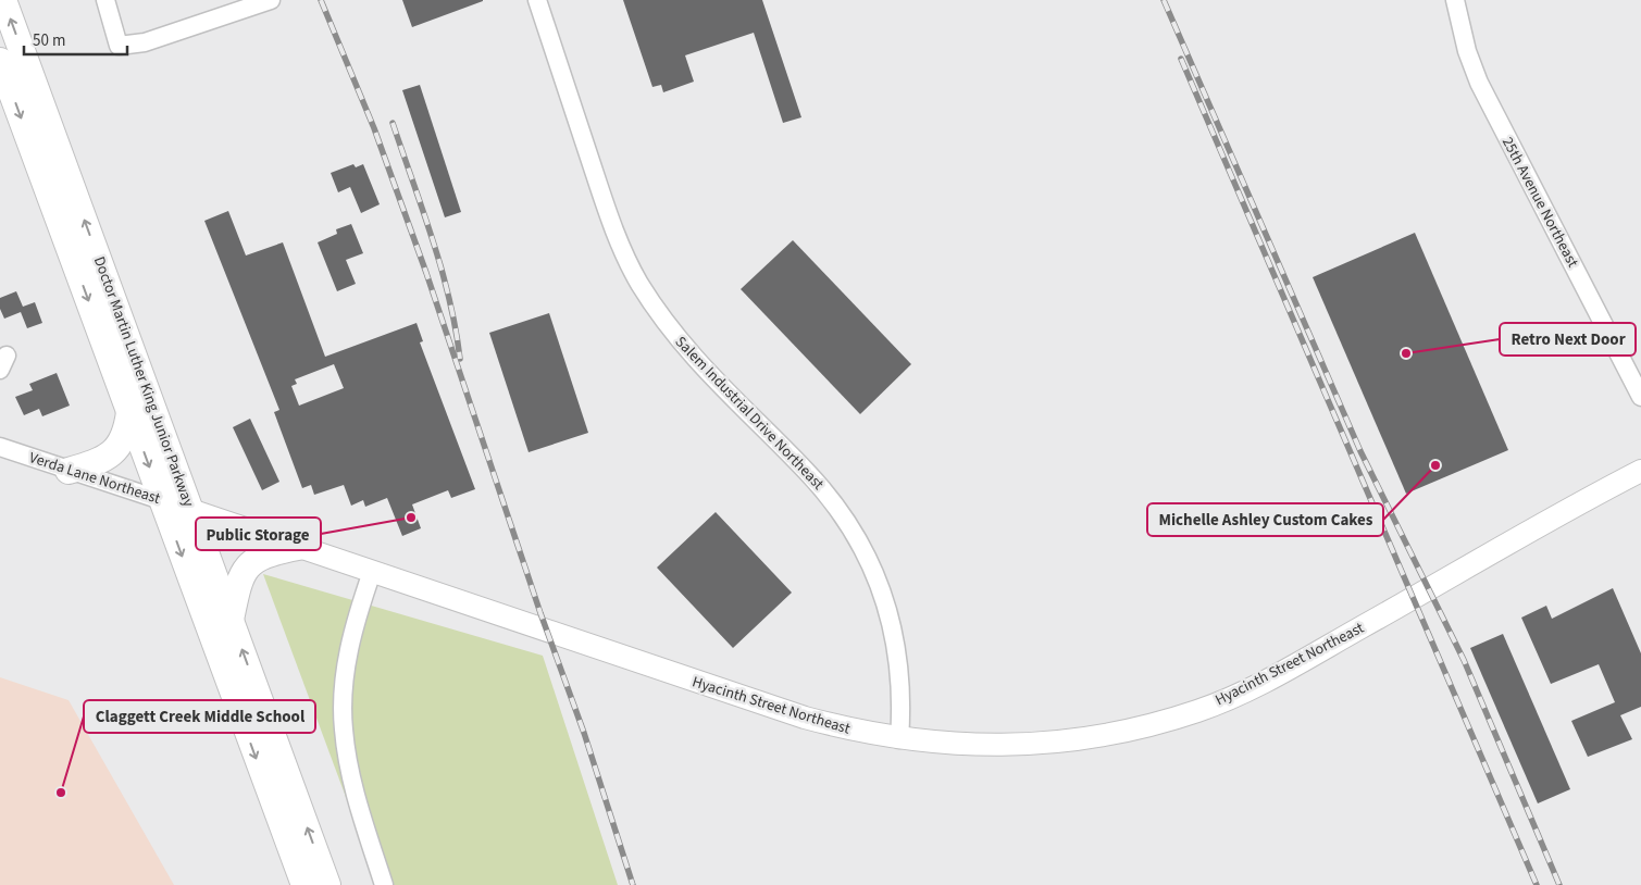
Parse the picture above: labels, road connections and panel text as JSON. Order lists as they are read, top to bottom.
{
  "streets": {
    "highway": ["Doctor Martin Luther King Junior Parkway"],
    "main road": ["Verda Lane Northeast", "Hyacinth Street Northeast"],
    "street": ["25th Avenue Northeast", "Salem Industrial Drive Northeast"]
  },
  "crossings": [
    ["Doctor Martin Luther King Junior Parkway", "Verda Lane Northeast"],
    ["Doctor Martin Luther King Junior Parkway", "Hyacinth Street Northeast"],
    ["Salem Industrial Drive Northeast", "Hyacinth Street Northeast"],
    ["Verda Lane Northeast", "Hyacinth Street Northeast"]
  ],
  "places": [
    "Retro Next Door",
    "Michelle Ashley Custom Cakes",
    "Public Storage",
    "Claggett Creek Middle School"
  ],
  "scale_bar": "50 m"
}
